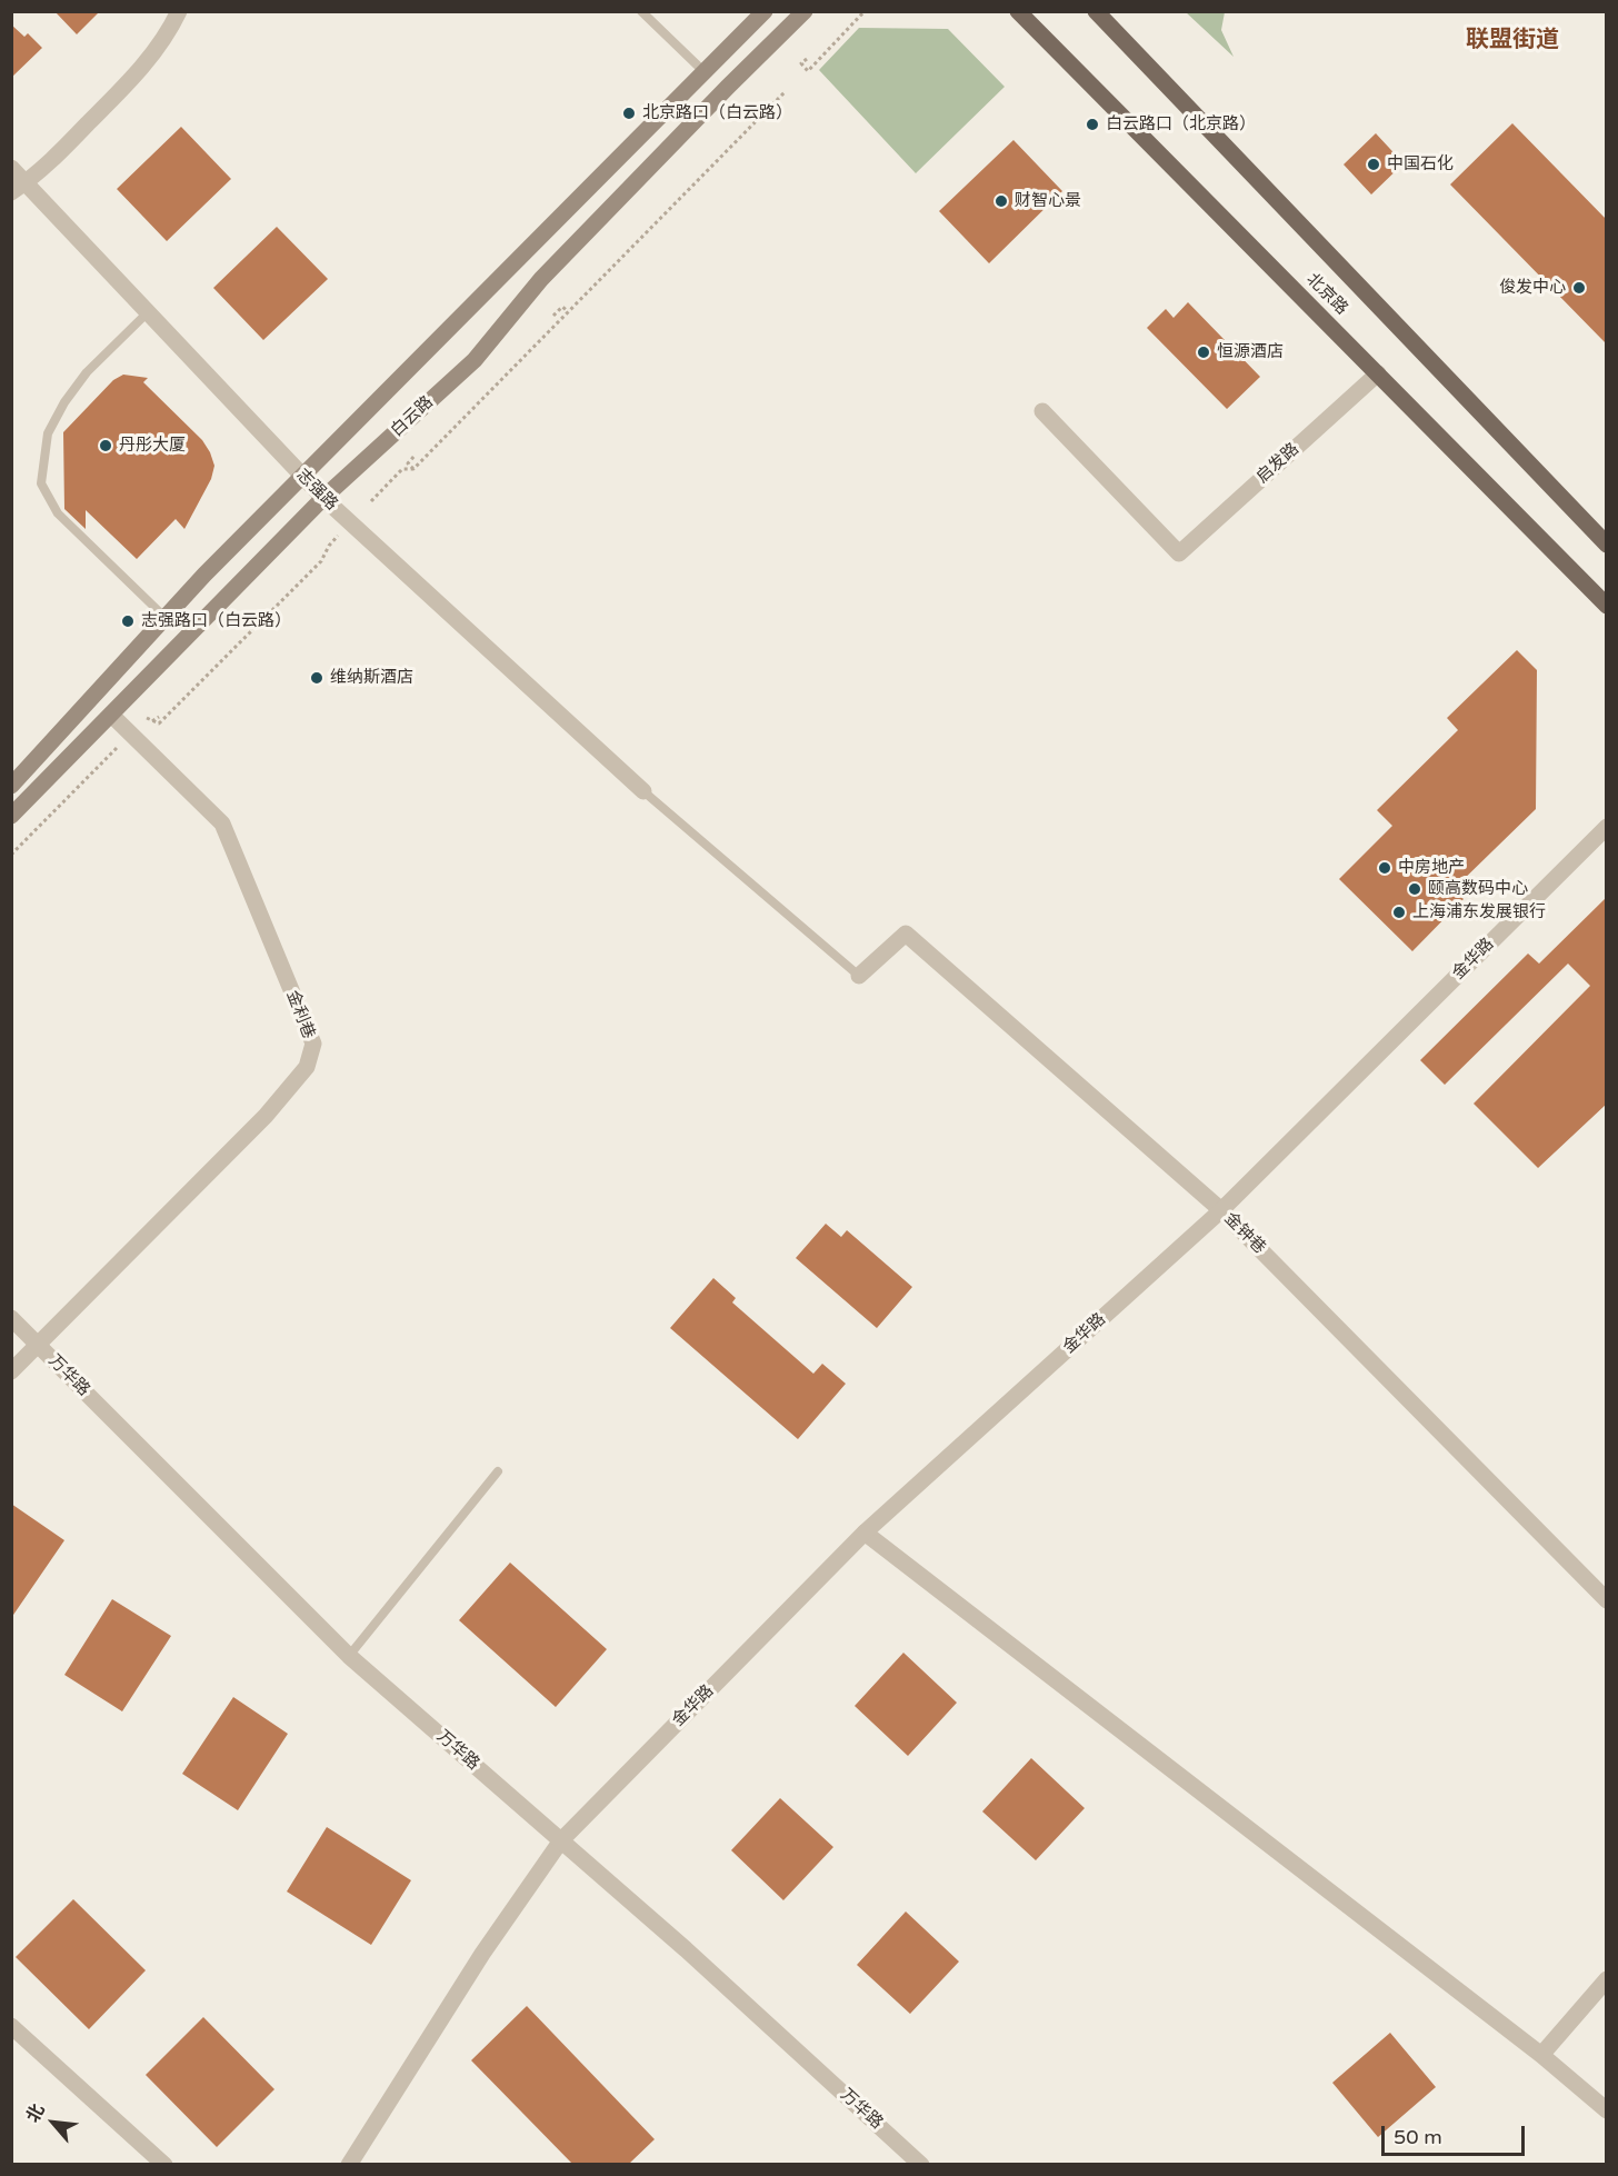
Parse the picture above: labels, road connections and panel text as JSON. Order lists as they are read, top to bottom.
{
  "streets": {
    "main road": ["北京路", "白云路"],
    "street": [
      "启发路",
      "志强路",
      "金华路",
      "金利巷",
      "金钟巷",
      "万华路"
    ]
  },
  "crossings": [
    ["北京路", "启发路"],
    ["白云路", "志强路"],
    ["白云路", "金利巷"],
    ["金华路", "金钟巷"],
    ["金华路", "万华路"],
    ["金利巷", "万华路"]
  ],
  "districts": ["联盟街道"],
  "places": [
    "北京路口（白云路）",
    "白云路口（北京路）",
    "中国石化",
    "财智心景",
    "俊发中心",
    "恒源酒店",
    "丹彤大厦",
    "志强路口（白云路）",
    "维纳斯酒店",
    "中房地产",
    "颐高数码中心",
    "上海浦东发展银行"
  ],
  "scale_bar": "50 m",
  "north": "top left"
}
